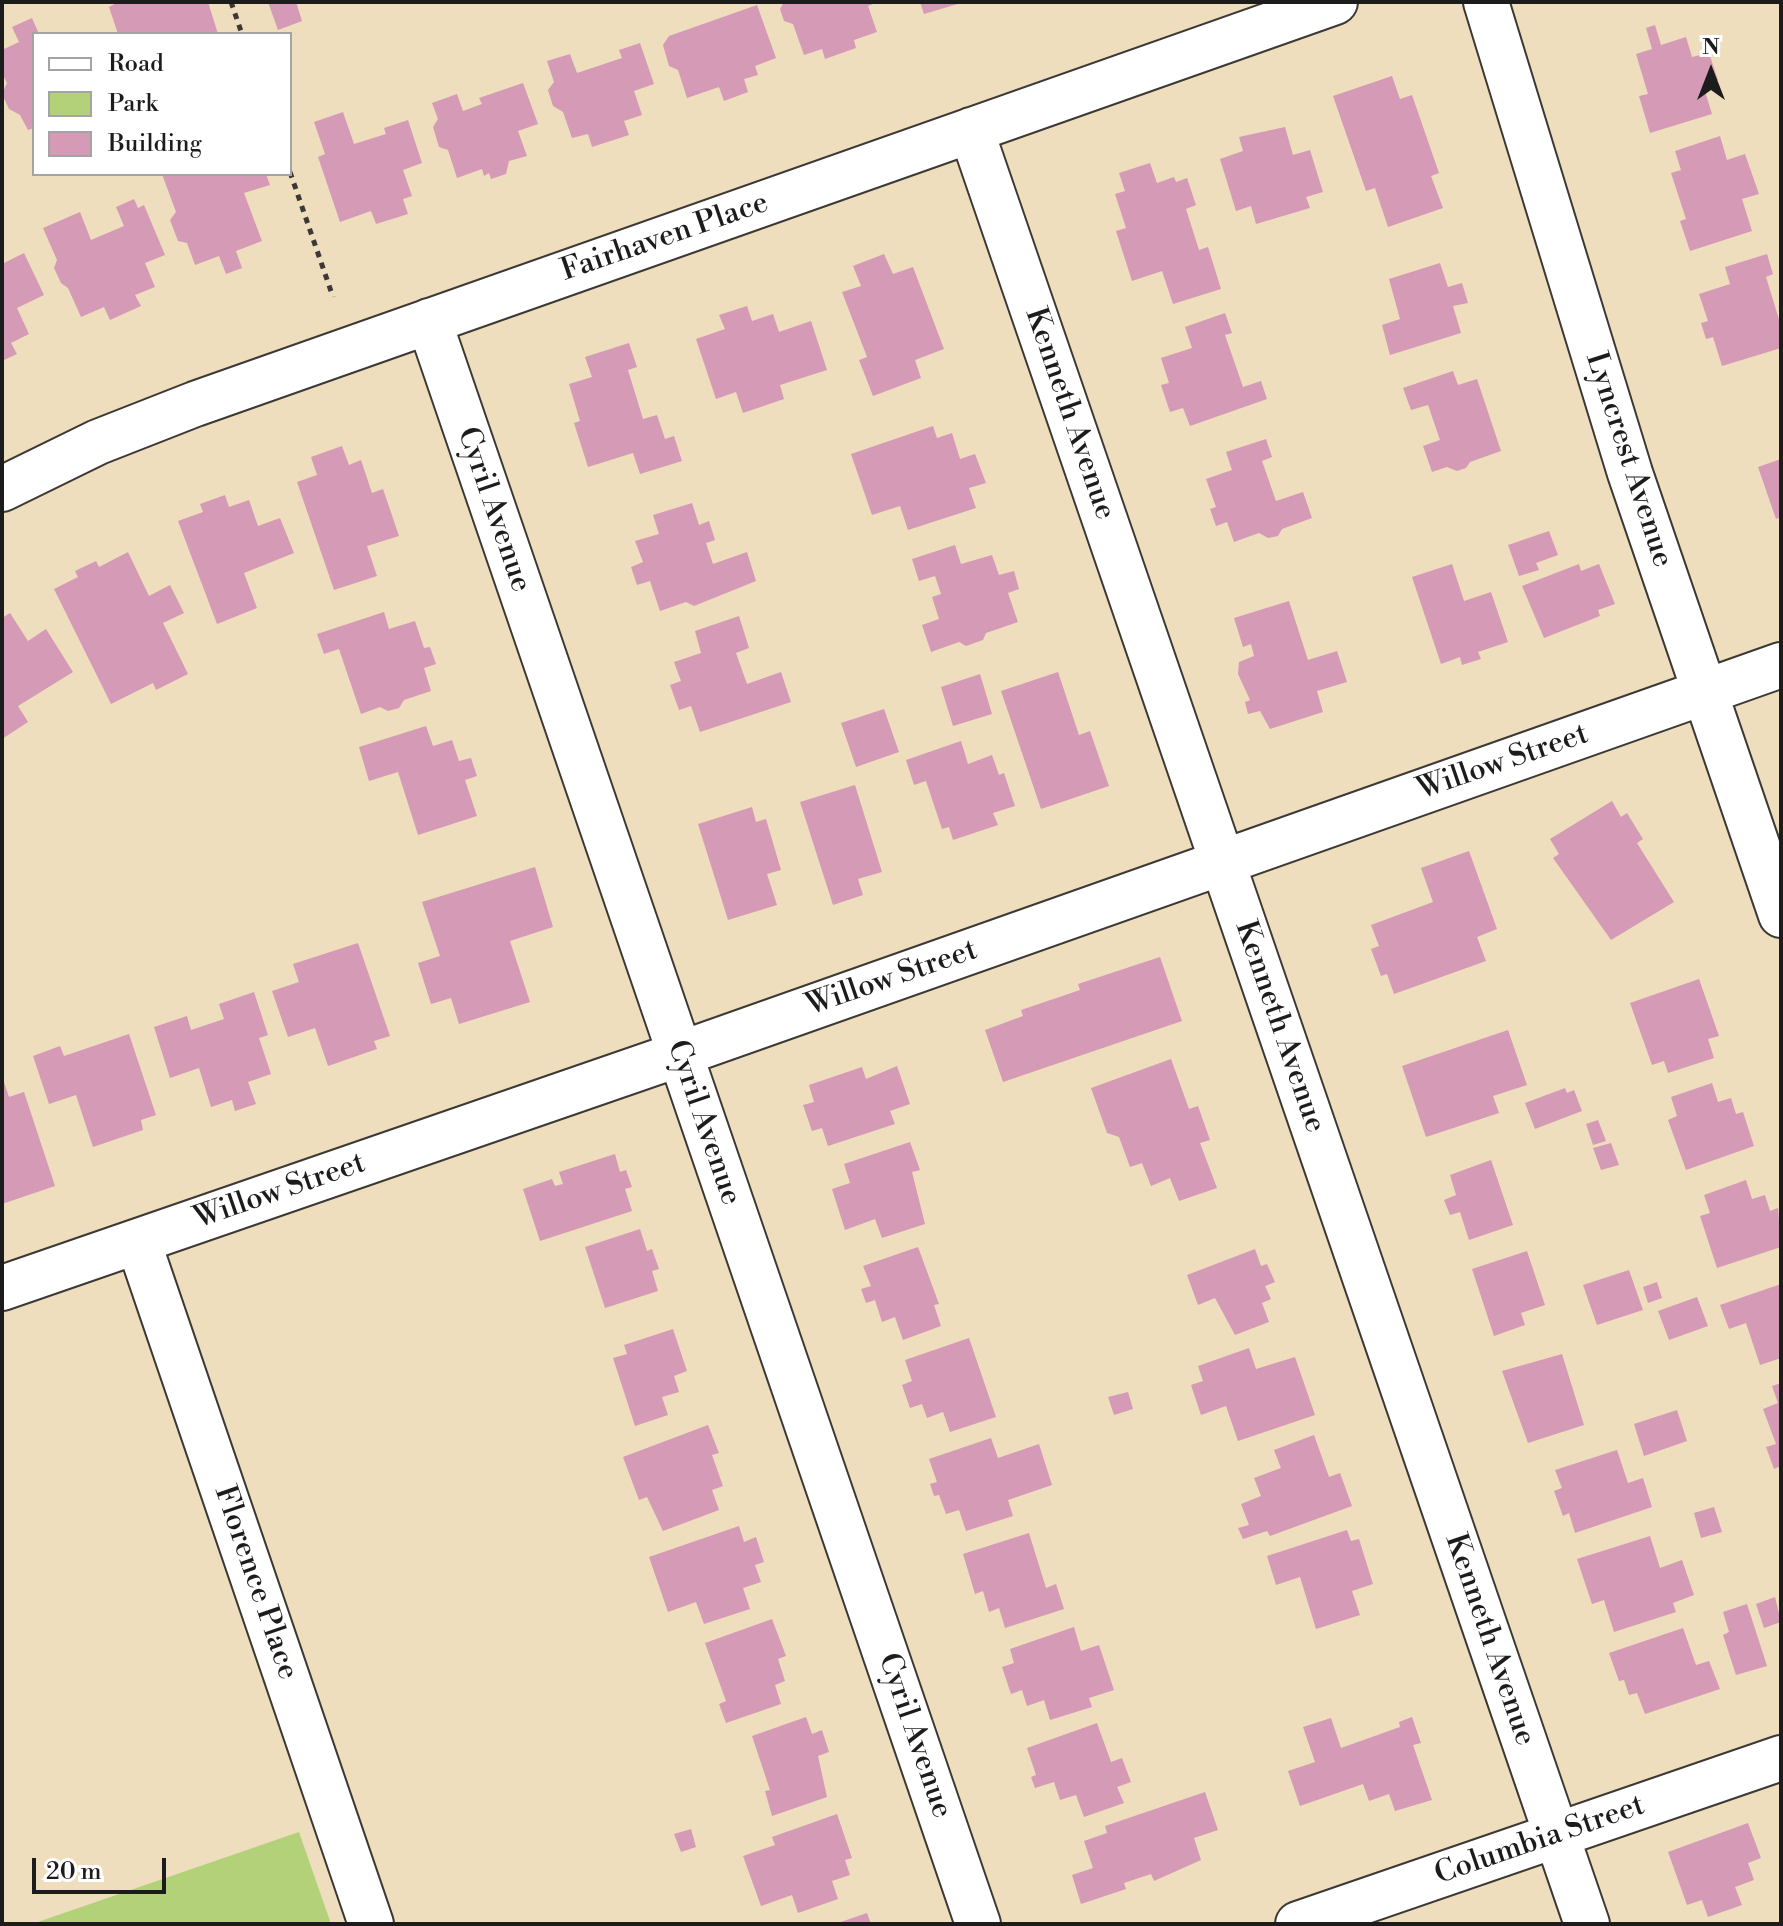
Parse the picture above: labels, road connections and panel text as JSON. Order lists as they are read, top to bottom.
{
  "streets": {
    "street": [
      "Fairhaven Place",
      "Kenneth Avenue",
      "Lyncrest Avenue",
      "Cyril Avenue",
      "Willow Street",
      "Florence Place",
      "Columbia Street"
    ]
  },
  "crossings": [
    ["Fairhaven Place", "Kenneth Avenue"],
    ["Fairhaven Place", "Cyril Avenue"],
    ["Kenneth Avenue", "Willow Street"],
    ["Kenneth Avenue", "Columbia Street"],
    ["Lyncrest Avenue", "Willow Street"],
    ["Cyril Avenue", "Willow Street"],
    ["Willow Street", "Florence Place"]
  ],
  "legend": ["Road", "Park", "Building"],
  "scale_bar": "20 m",
  "north": "top"
}
